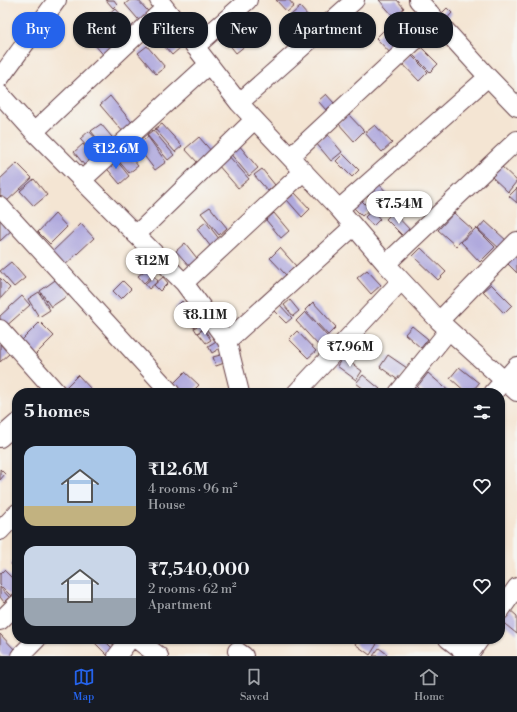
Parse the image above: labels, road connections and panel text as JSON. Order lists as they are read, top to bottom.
{
  "page": {
    "chip": [
      "Buy",
      "Rent",
      "Filters",
      "New",
      "Apartment",
      "House"
    ],
    "price": [
      "₹12.6M",
      "₹7.54M",
      "₹12M",
      "₹8.11M",
      "₹7.96M"
    ],
    "heading": "5 homes",
    "list": [
      {
        "name": "₹12.6M",
        "note": "4 rooms · 96 m² · House"
      },
      {
        "name": "₹7,540,000",
        "note": "2 rooms · 62 m² · Apartment"
      }
    ],
    "tabs": ["Map", "Saved", "Home"]
  }
}
